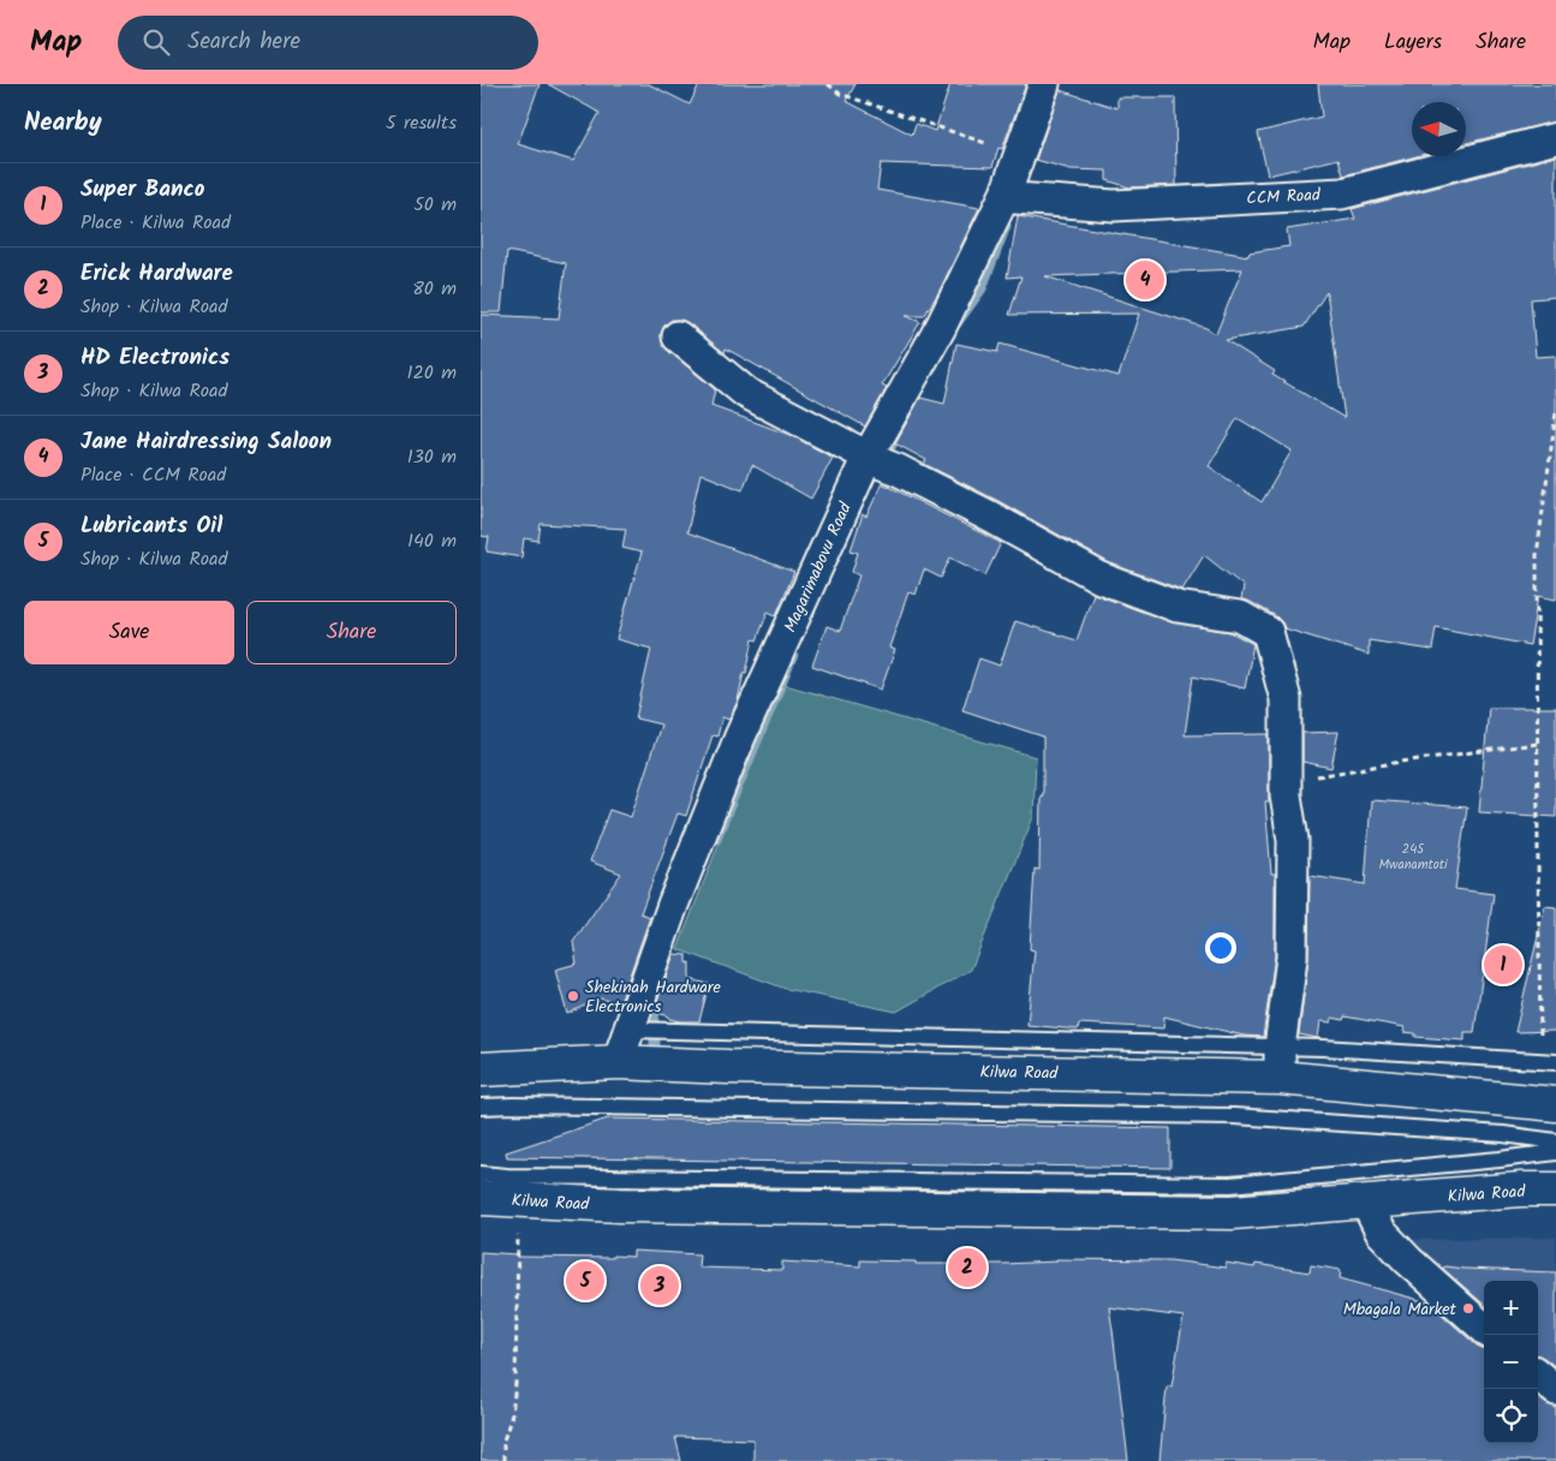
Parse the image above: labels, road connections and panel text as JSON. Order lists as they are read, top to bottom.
{
  "streets": {
    "highway": ["Kilwa Road"],
    "street": ["CCM Road", "Magarimabovu Road"]
  },
  "crossings": [
    ["CCM Road", "Magarimabovu Road"],
    ["Magarimabovu Road", "Kilwa Road"]
  ],
  "places": ["Shekinah Hardware Electronics", "Mbagala Market"],
  "house_numbers": ["245 Mwanamtoti"],
  "north": "left",
  "page": {
    "header": "Map",
    "search": "Search here",
    "nav": ["Map", "Layers", "Share"],
    "heading": ["Nearby", "5 results"],
    "list": [
      {
        "mark": "1",
        "name": "Super Banco",
        "note": "Place · Kilwa Road",
        "value": "50 m"
      },
      {
        "mark": "2",
        "name": "Erick Hardware",
        "note": "Shop · Kilwa Road",
        "value": "80 m"
      },
      {
        "mark": "3",
        "name": "HD Electronics",
        "note": "Shop · Kilwa Road",
        "value": "120 m"
      },
      {
        "mark": "4",
        "name": "Jane Hairdressing Saloon",
        "note": "Place · CCM Road",
        "value": "130 m"
      },
      {
        "mark": "5",
        "name": "Lubricants Oil",
        "note": "Shop · Kilwa Road",
        "value": "140 m"
      }
    ],
    "pins": [
      "4",
      "1",
      "2",
      "5",
      "3"
    ],
    "buttons": ["Save", "Share"],
    "map_buttons": ["+", "−"]
  }
}
